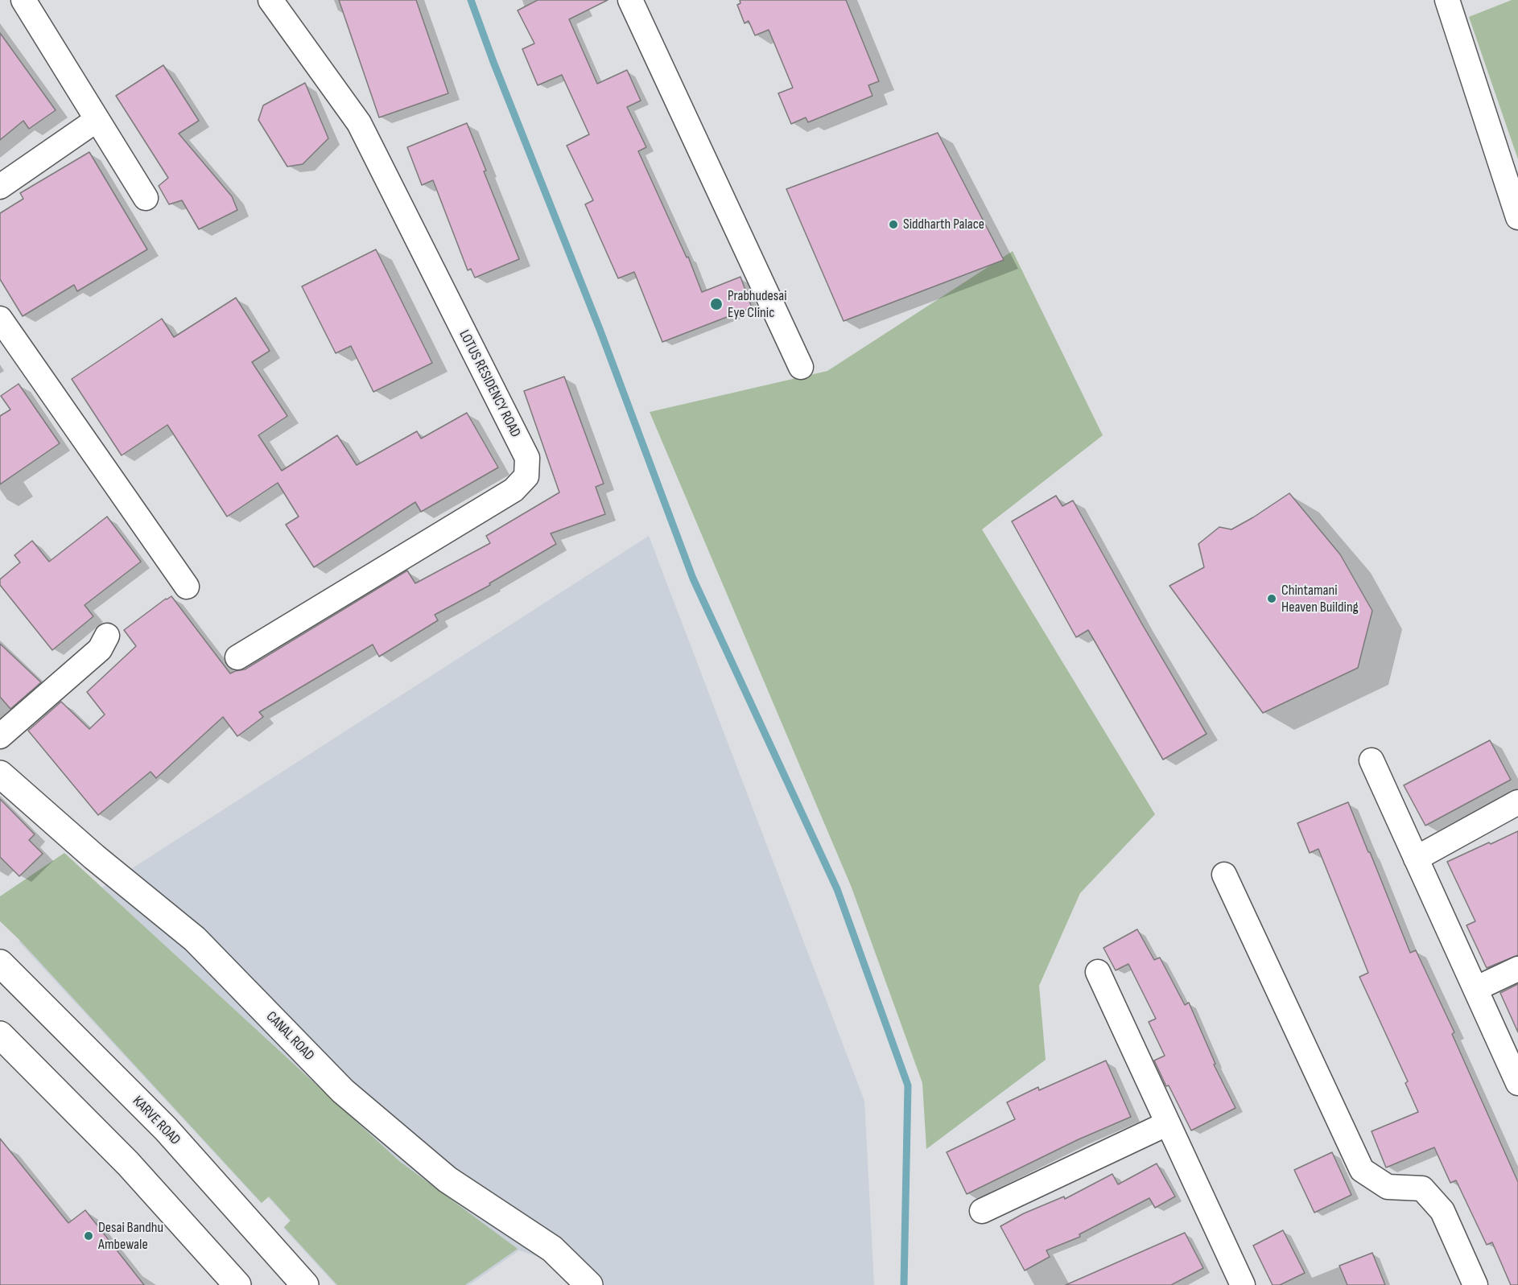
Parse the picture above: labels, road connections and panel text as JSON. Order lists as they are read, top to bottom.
{
  "streets": {
    "main road": ["CANAL ROAD", "KARVE ROAD"],
    "street": ["LOTUS RESIDENCY ROAD"]
  },
  "places": [
    "Siddharth Palace",
    "Prabhudesai Eye Clinic",
    "Chintamani Heaven Building",
    "Desai Bandhu Ambewale"
  ]
}
